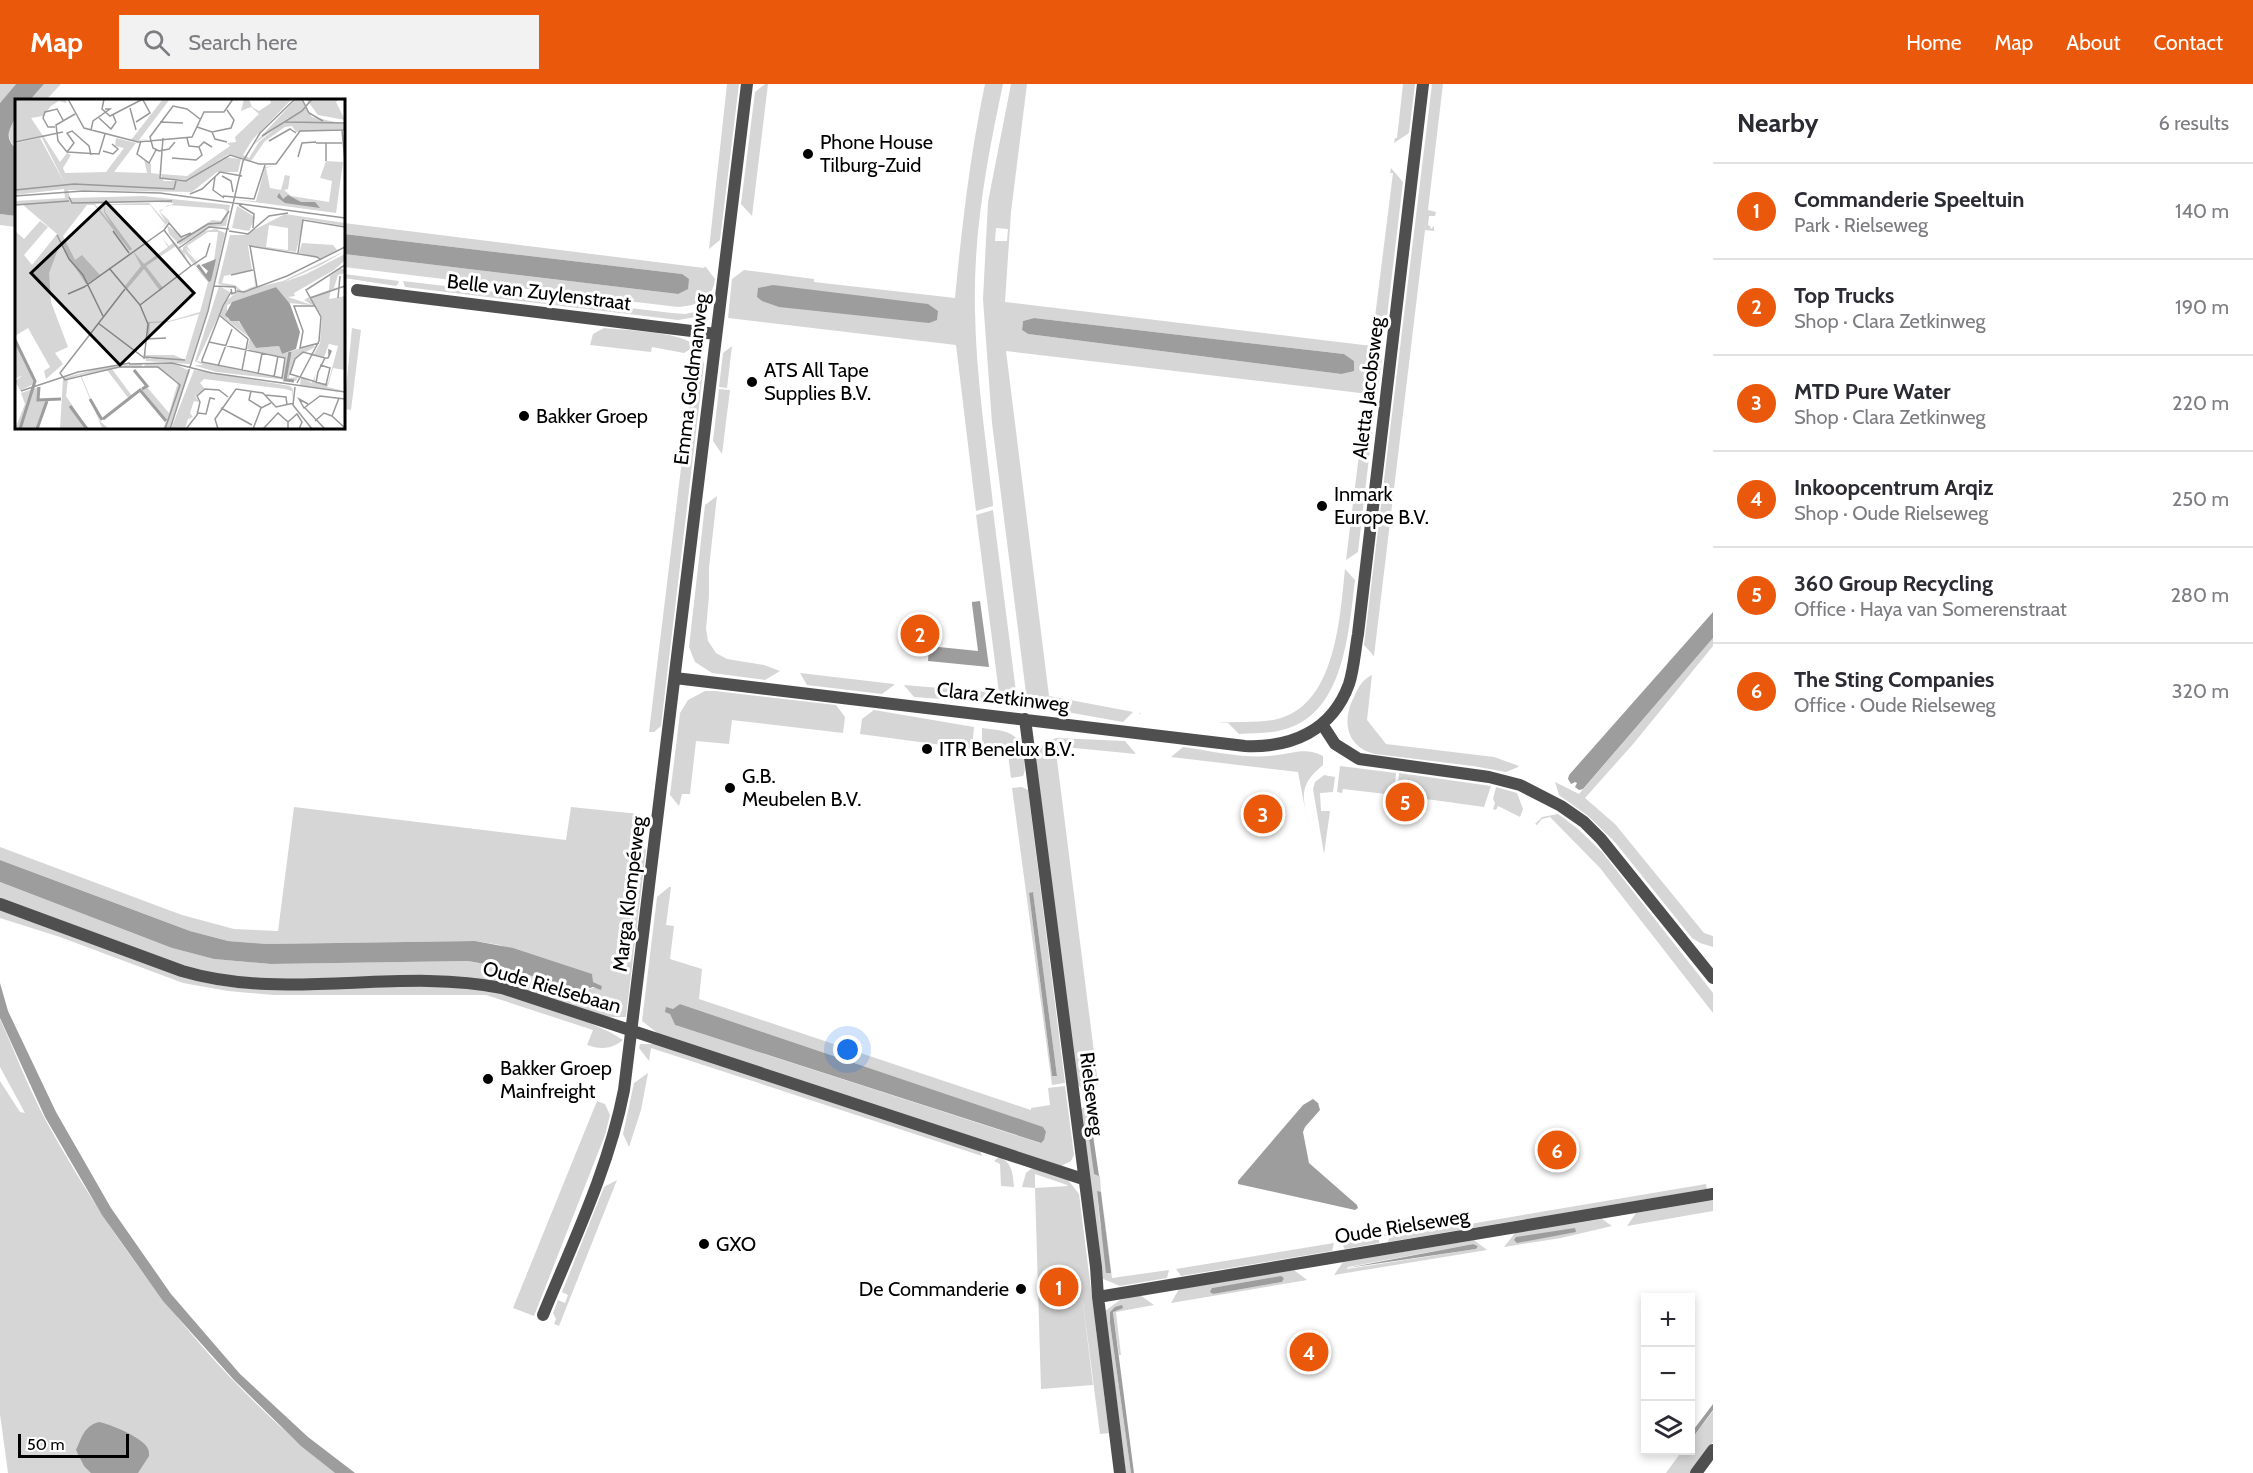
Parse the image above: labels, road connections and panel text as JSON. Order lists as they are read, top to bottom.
{
  "streets": {
    "street": [
      "Belle van Zuylenstraat",
      "Emma Goldmanweg",
      "Aletta Jacobsweg",
      "Clara Zetkinweg",
      "Marga Klompéweg",
      "Oude Rielsebaan",
      "Rielseweg",
      "Oude Rielseweg"
    ]
  },
  "crossings": [
    ["Belle van Zuylenstraat", "Emma Goldmanweg"],
    ["Emma Goldmanweg", "Clara Zetkinweg"],
    ["Emma Goldmanweg", "Marga Klompéweg"],
    ["Aletta Jacobsweg", "Clara Zetkinweg"],
    ["Clara Zetkinweg", "Marga Klompéweg"],
    ["Clara Zetkinweg", "Rielseweg"],
    ["Marga Klompéweg", "Oude Rielsebaan"],
    ["Oude Rielsebaan", "Rielseweg"],
    ["Rielseweg", "Oude Rielseweg"]
  ],
  "places": [
    "Phone House Tilburg-Zuid",
    "ATS All Tape Supplies B.V.",
    "Bakker Groep",
    "Inmark Europe B.V.",
    "ITR Benelux B.V.",
    "G.B. Meubelen B.V.",
    "Bakker Groep Mainfreight",
    "GXO",
    "De Commanderie"
  ],
  "scale_bar": "50 m",
  "page": {
    "header": "Map",
    "search": "Search here",
    "nav": [
      "Home",
      "Map",
      "About",
      "Contact"
    ],
    "heading": ["Nearby", "6 results"],
    "list": [
      {
        "mark": "1",
        "name": "Commanderie Speeltuin",
        "note": "Park · Rielseweg",
        "value": "140 m"
      },
      {
        "mark": "2",
        "name": "Top Trucks",
        "note": "Shop · Clara Zetkinweg",
        "value": "190 m"
      },
      {
        "mark": "3",
        "name": "MTD Pure Water",
        "note": "Shop · Clara Zetkinweg",
        "value": "220 m"
      },
      {
        "mark": "4",
        "name": "Inkoopcentrum Arqiz",
        "note": "Shop · Oude Rielseweg",
        "value": "250 m"
      },
      {
        "mark": "5",
        "name": "360 Group Recycling",
        "note": "Office · Haya van Somerenstraat",
        "value": "280 m"
      },
      {
        "mark": "6",
        "name": "The Sting Companies",
        "note": "Office · Oude Rielseweg",
        "value": "320 m"
      }
    ],
    "pins": [
      "2",
      "5",
      "3",
      "6",
      "1",
      "4"
    ],
    "map_buttons": ["+", "−"],
    "scale": "50 m"
  }
}
